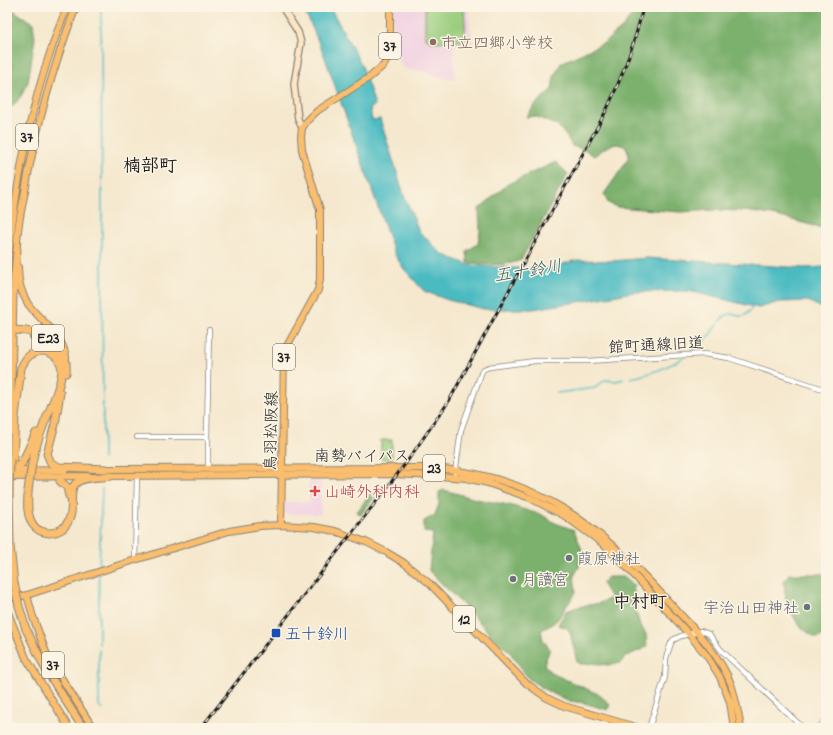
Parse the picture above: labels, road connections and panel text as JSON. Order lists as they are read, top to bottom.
{
  "streets": {
    "highway": ["E23"],
    "main road": [
      "37",
      "鳥羽松阪線",
      "南勢バイパス",
      "23",
      "12"
    ],
    "street": ["館町通線旧道"]
  },
  "crossings": [
    ["37", "E23"],
    ["37", "鳥羽松阪線"],
    ["館町通線旧道", "南勢バイパス"],
    ["鳥羽松阪線", "南勢バイパス"],
    ["鳥羽松阪線", "12"]
  ],
  "districts": ["楠部町", "中村町"],
  "water": ["五十鈴川"],
  "places": {
    "other": [
      "市立四郷小学校",
      "葭原神社",
      "月讀宮",
      "宇治山田神社"
    ],
    "health": ["山崎外科内科"],
    "transit": ["五十鈴川"]
  }
}
